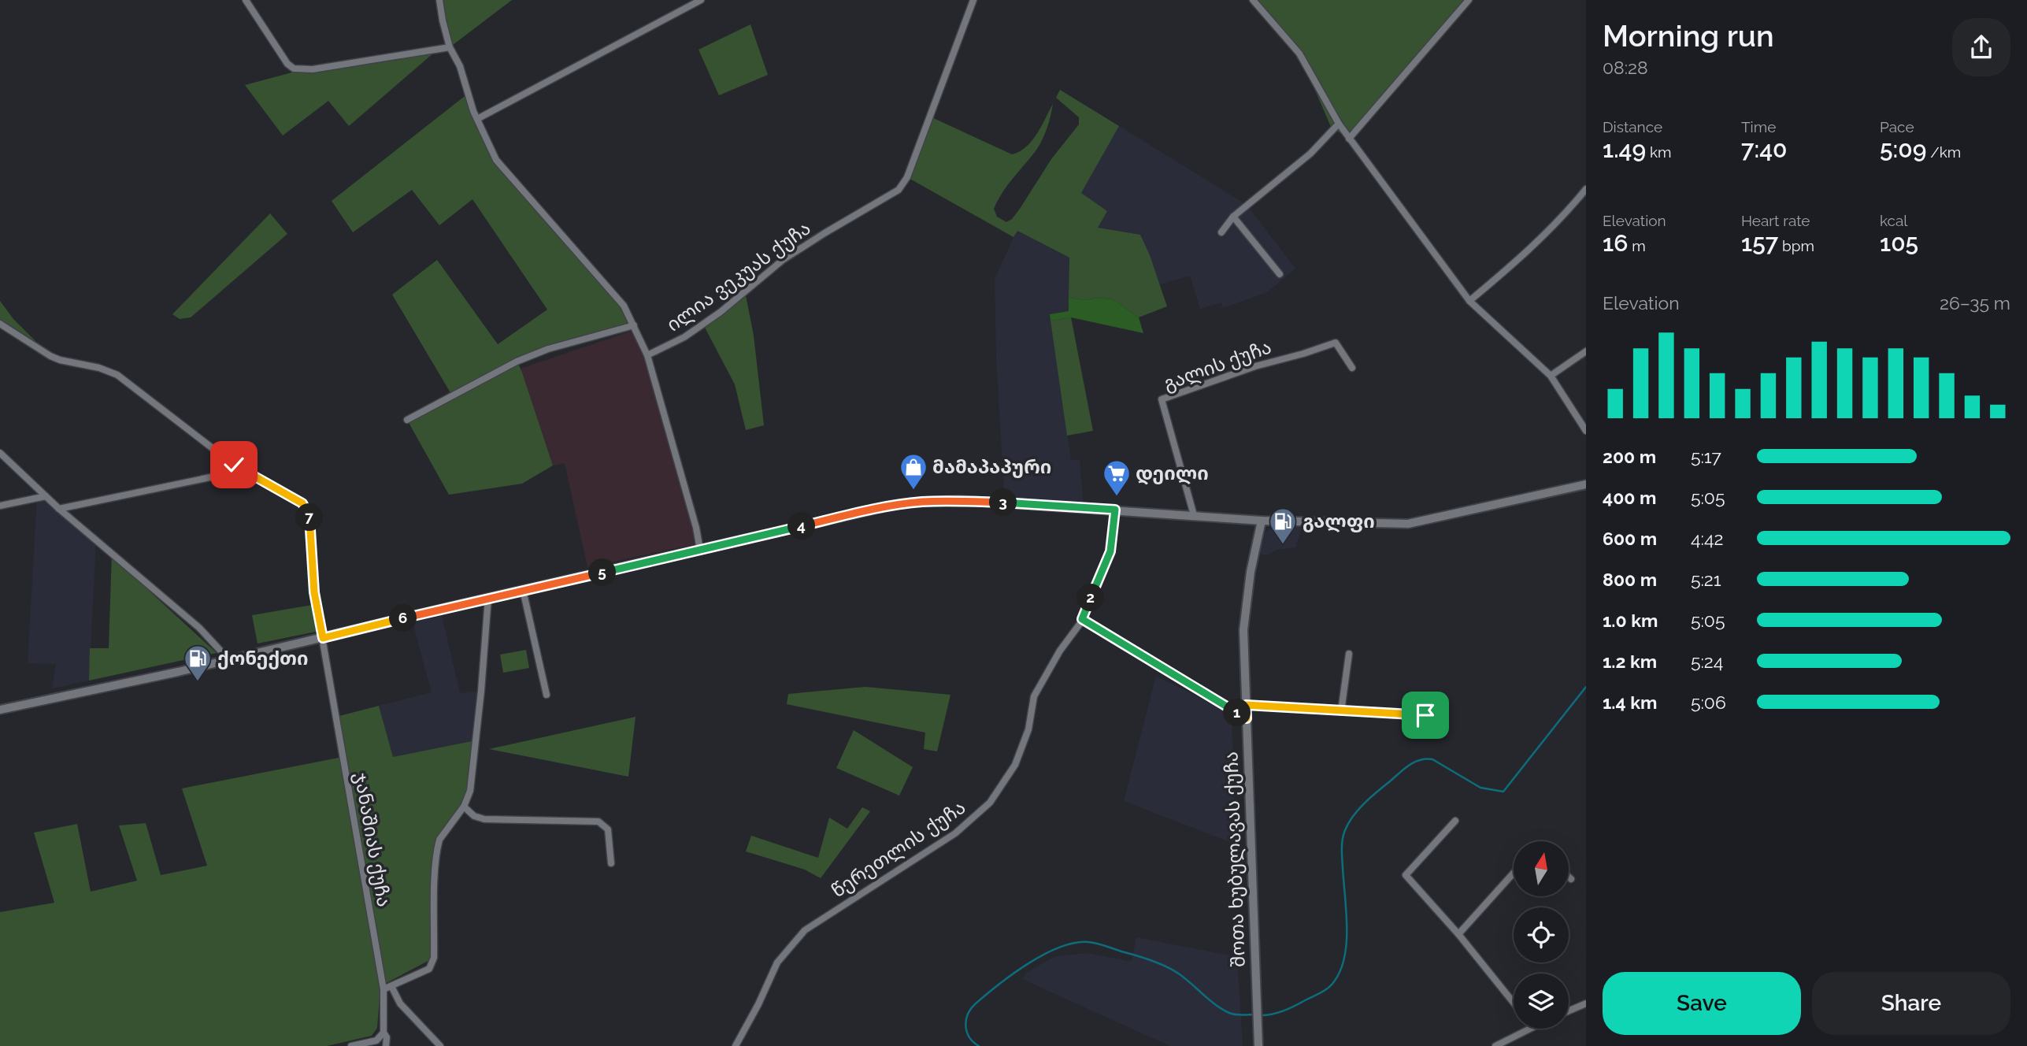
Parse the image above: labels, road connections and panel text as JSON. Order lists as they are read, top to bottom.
{
  "streets": {
    "main road": ["შოთა ხუბულავას ქუჩა"],
    "street": [
      "ილია ვეკუას ქუჩა",
      "გალის ქუჩა",
      "ჯანაშიას ქუჩა",
      "წერეთლის ქუჩა"
    ]
  },
  "places": {
    "shop": ["მამაპაპური"],
    "supermarket": ["დეილი"],
    "fuel station": ["გალფი", "ქონექთი"]
  },
  "north": "top",
  "page": {
    "heading": ["Morning run", "08:28"],
    "stats": [
      ["Distance", "1.49 km"],
      ["Time", "7:40"],
      ["Pace", "5:09 /km"],
      ["Elevation", "16 m"],
      ["Heart rate", "157 bpm"],
      ["kcal", "105"]
    ],
    "chart": ["Elevation", "26–35 m"],
    "list": [
      {
        "name": "200 m",
        "note": "5:17"
      },
      {
        "name": "400 m",
        "note": "5:05"
      },
      {
        "name": "600 m",
        "note": "4:42"
      },
      {
        "name": "800 m",
        "note": "5:21"
      },
      {
        "name": "1.0 km",
        "note": "5:05"
      },
      {
        "name": "1.2 km",
        "note": "5:24"
      },
      {
        "name": "1.4 km",
        "note": "5:06"
      }
    ],
    "pins": [
      "3",
      "7",
      "4",
      "5",
      "2",
      "6",
      "1"
    ],
    "buttons": ["Save", "Share"]
  }
}
